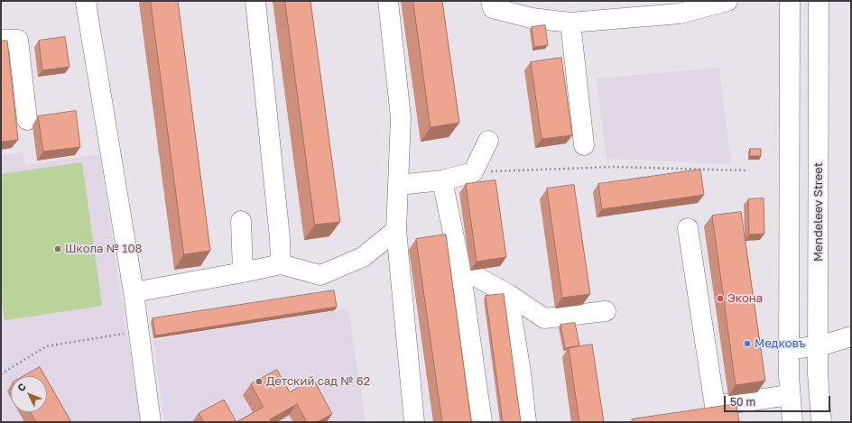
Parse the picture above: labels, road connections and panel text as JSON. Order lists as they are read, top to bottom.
{
  "streets": {
    "main road": ["Mendeleev Street"]
  },
  "places": [
    "Школа № 108",
    "Экона",
    "Медковъ",
    "Детский сад № 62"
  ],
  "scale_bar": "50 m",
  "north": "top left"
}
